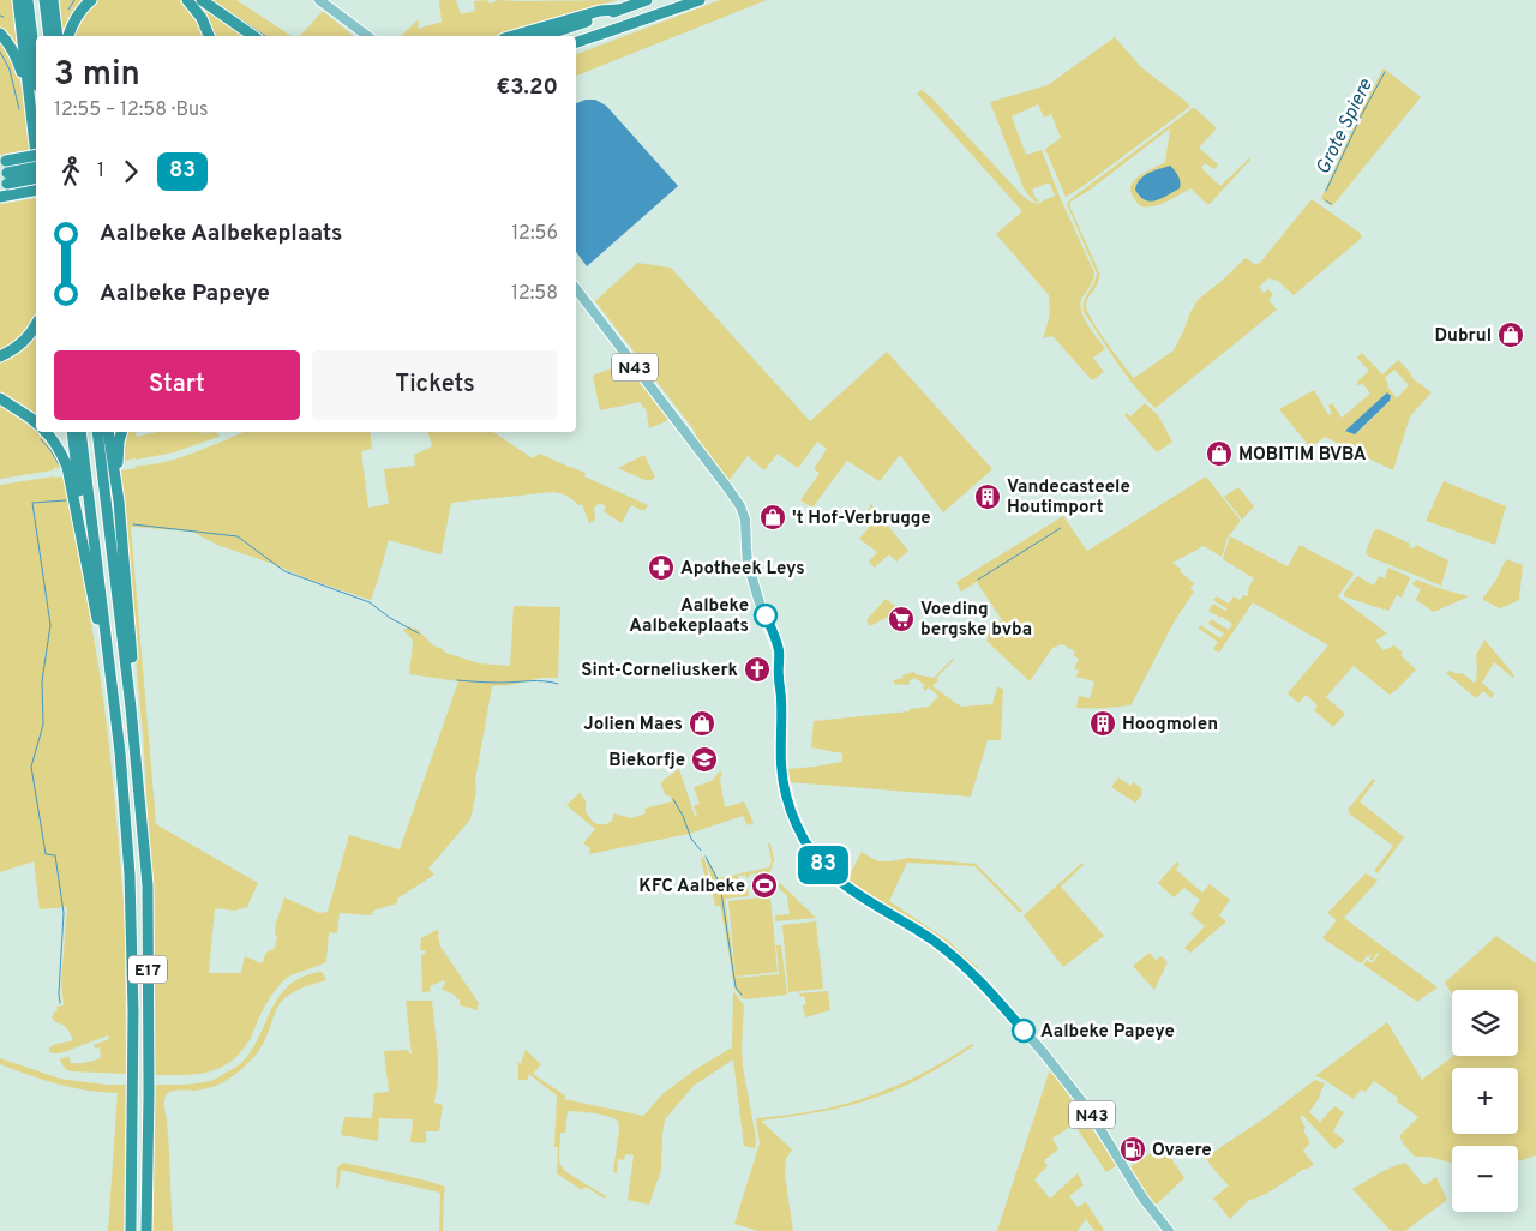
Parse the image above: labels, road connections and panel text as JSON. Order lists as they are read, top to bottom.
{
  "streets": {
    "highway": ["E17"],
    "main road": ["N43"]
  },
  "water": ["Grote Spiere"],
  "places": {
    "shop": [
      "Dubrul",
      "MOBITIM BVBA",
      "'t Hof-Verbrugge",
      "Jolien Maes"
    ],
    "building": ["Vandecasteele Houtimport", "Hoogmolen"],
    "pharmacy": ["Apotheek Leys"],
    "other": ["Aalbeke Aalbekeplaats", "Aalbeke Papeye"],
    "supermarket": ["Voeding bergske bvba"],
    "church": ["Sint-Corneliuskerk"],
    "school or university": ["Biekorfje"],
    "sports": ["KFC Aalbeke"],
    "fuel station": ["Ovaere"]
  },
  "lines": ["bus line 83"],
  "page": {
    "on_map": "83",
    "heading": ["3 min", "12:55 – 12:58 · Bus", "€3.20"],
    "legs": ["1", "83"],
    "list": [
      {
        "name": "Aalbeke Aalbekeplaats",
        "value": "12:56"
      },
      {
        "name": "Aalbeke Papeye",
        "value": "12:58"
      }
    ],
    "buttons": ["Start", "Tickets"],
    "map_buttons": ["+", "−"]
  }
}
